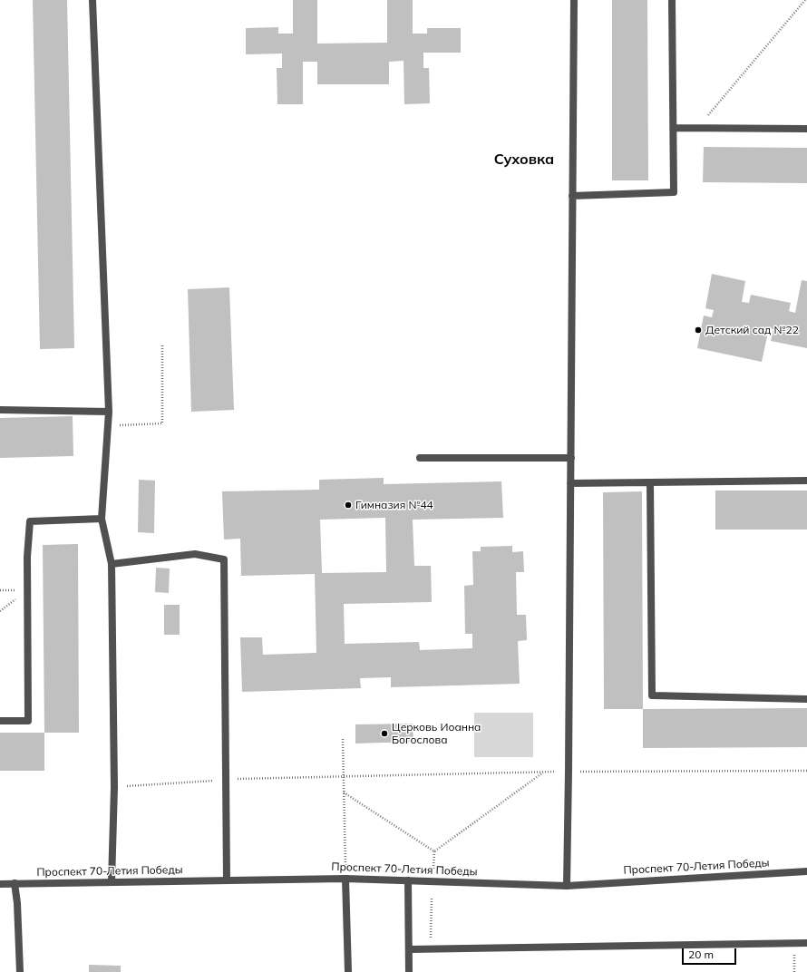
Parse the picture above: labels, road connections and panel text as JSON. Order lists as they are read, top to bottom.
{
  "streets": {
    "street": ["Проспект 70-Летия Победы"]
  },
  "districts": ["Суховка"],
  "places": ["Детский сад №22", "Гимназия №44", "Церковь Иоанна Богослова"],
  "scale_bar": "20 m"
}
